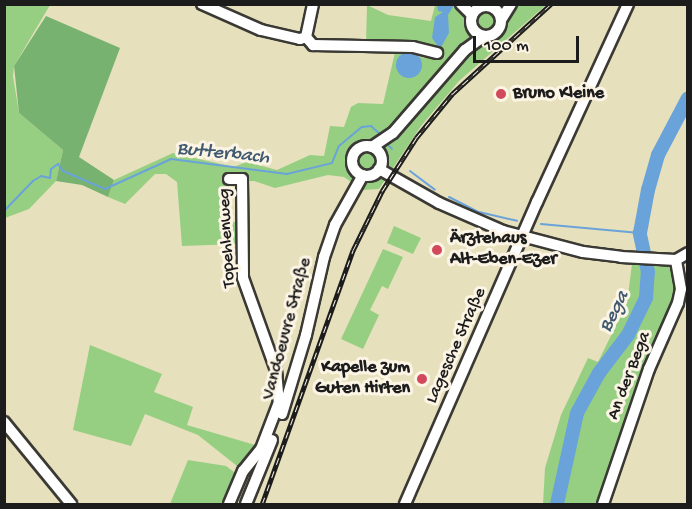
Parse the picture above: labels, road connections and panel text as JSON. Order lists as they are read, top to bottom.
{
  "streets": {
    "street": [
      "Topehlenweg",
      "Vandoeuvre Straße",
      "Lagesche Straße",
      "An der Bega"
    ]
  },
  "water": ["Butterbach", "Bega"],
  "places": ["Bruno Kleine", "Ärztehaus Alt-Eben-Ezer", "Kapelle zum Guten Hirten"],
  "scale_bar": "100 m"
}
